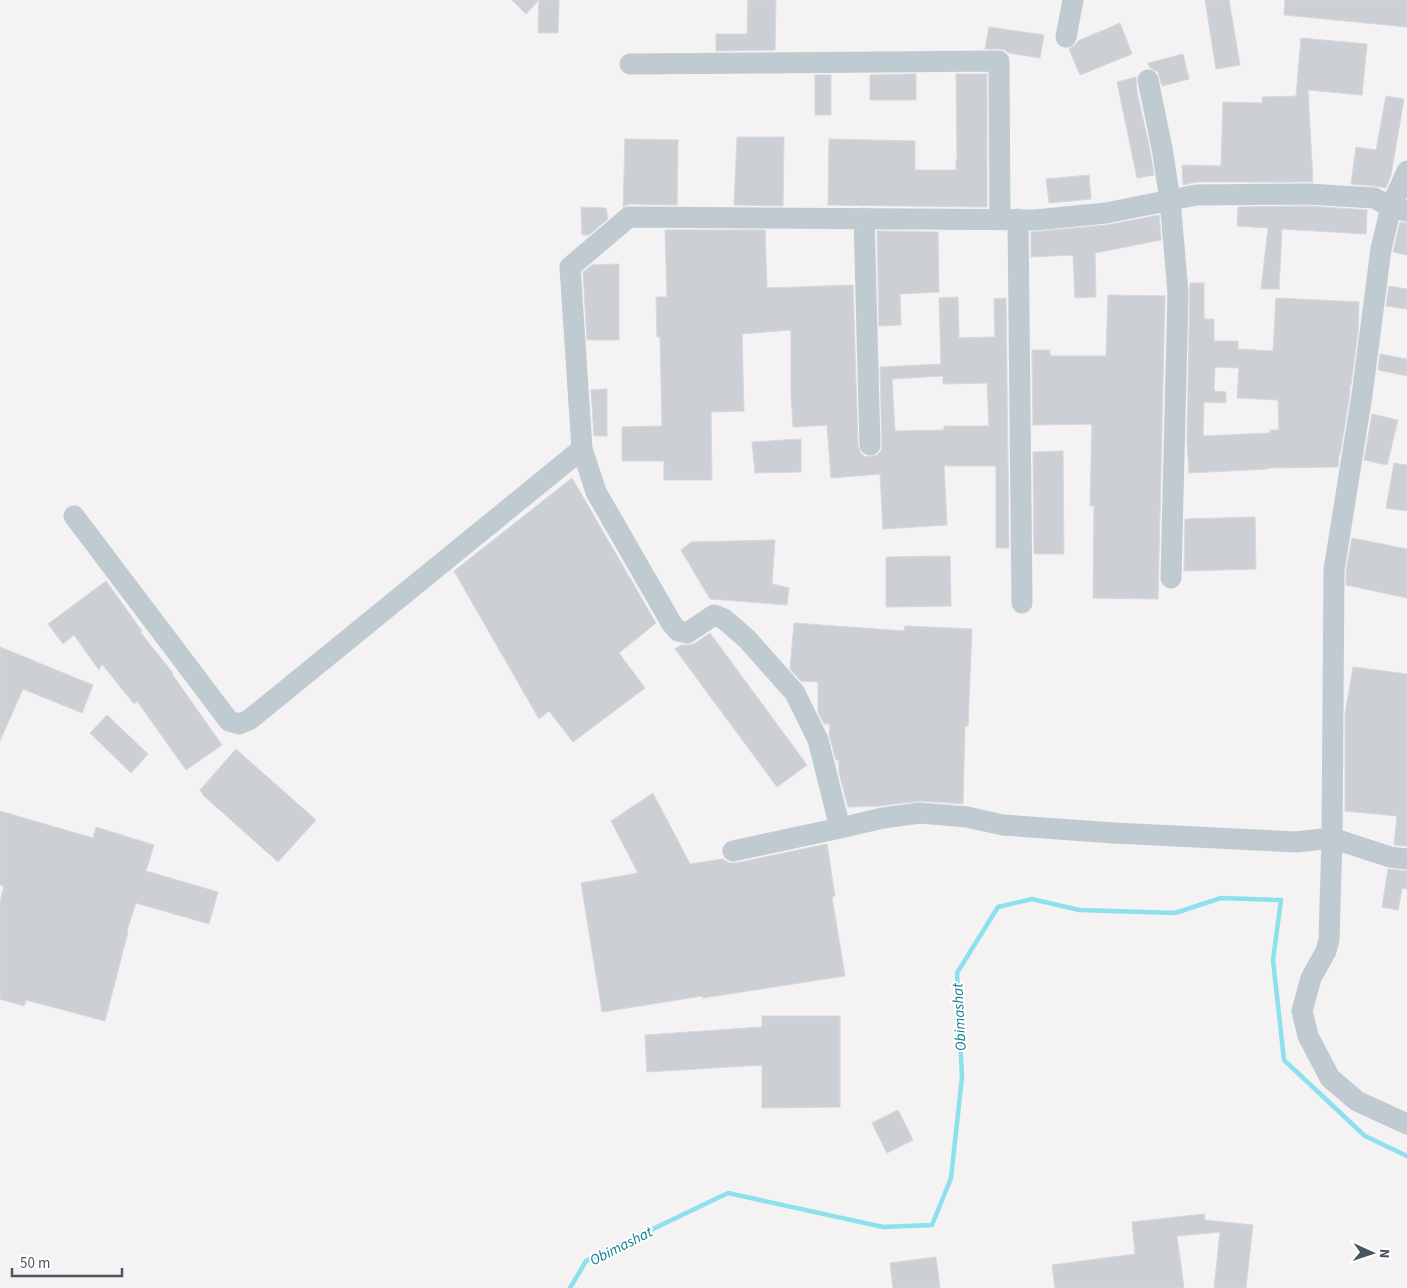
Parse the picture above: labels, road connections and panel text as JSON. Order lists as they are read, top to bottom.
{
  "water": ["Obimashat"],
  "scale_bar": "50 m",
  "north": "right"
}
